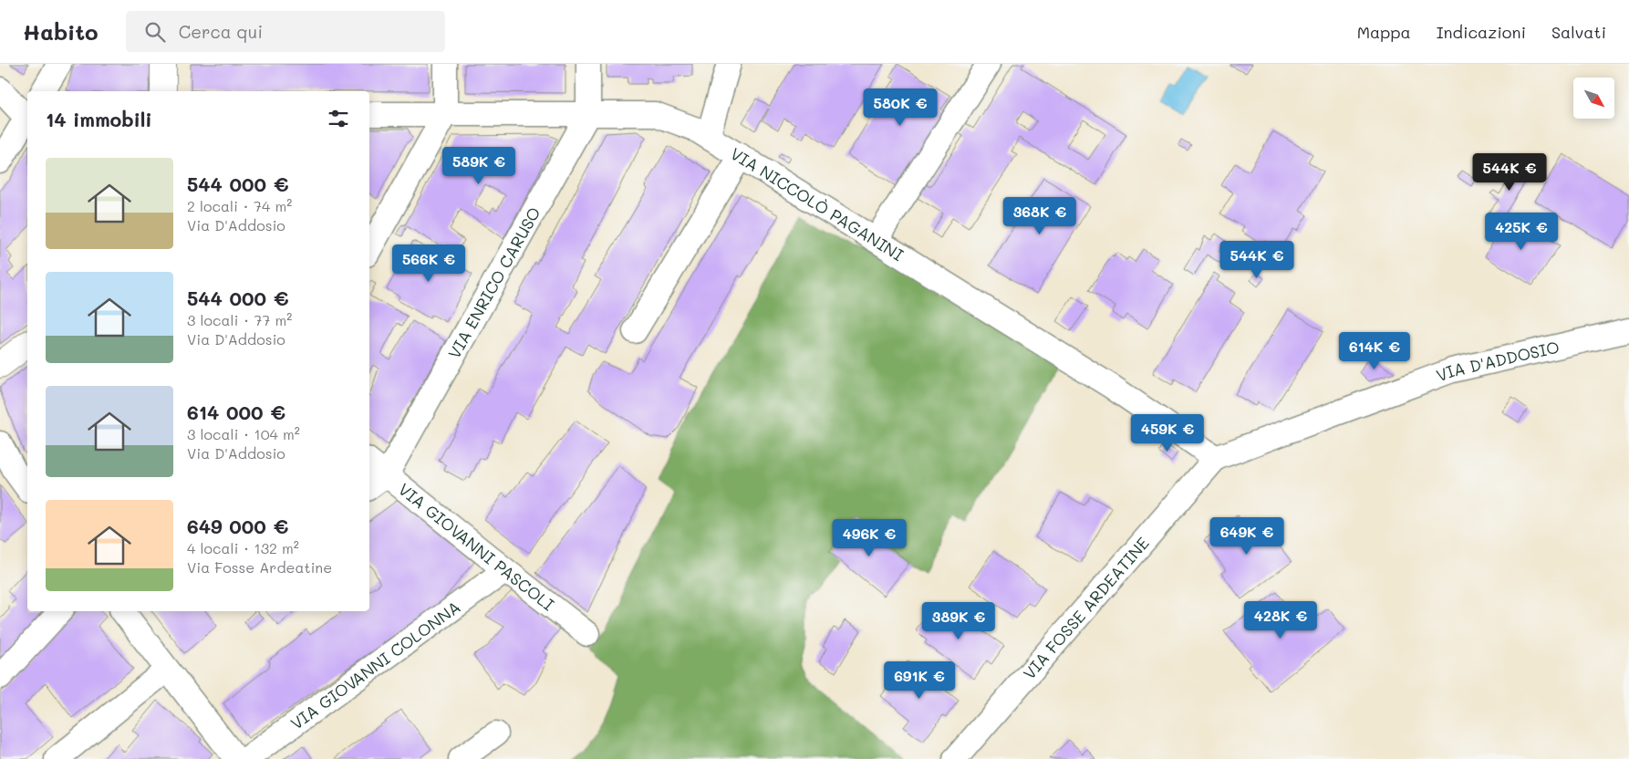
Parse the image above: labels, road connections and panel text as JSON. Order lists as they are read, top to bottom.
{
  "streets": {
    "street": [
      "VIA NICCOLÒ PAGANINI",
      "VIA ENRICO CARUSO",
      "VIA D'ADDOSIO",
      "VIA GIOVANNI PASCOLI",
      "VIA FOSSE ARDEATINE",
      "VIA GIOVANNI COLONNA"
    ]
  },
  "crossings": [
    ["VIA NICCOLÒ PAGANINI", "VIA ENRICO CARUSO"],
    ["VIA NICCOLÒ PAGANINI", "VIA D'ADDOSIO"],
    ["VIA NICCOLÒ PAGANINI", "VIA FOSSE ARDEATINE"],
    ["VIA ENRICO CARUSO", "VIA GIOVANNI PASCOLI"],
    ["VIA D'ADDOSIO", "VIA FOSSE ARDEATINE"],
    ["VIA GIOVANNI PASCOLI", "VIA GIOVANNI COLONNA"]
  ],
  "north": "bottom right",
  "page": {
    "header": "Habito",
    "search": "Cerca qui",
    "nav": ["Mappa", "Indicazioni", "Salvati"],
    "price": [
      "580K €",
      "589K €",
      "544K €",
      "368K €",
      "425K €",
      "544K €",
      "566K €",
      "614K €",
      "459K €",
      "649K €",
      "496K €",
      "428K €",
      "389K €",
      "691K €"
    ],
    "heading": "14 immobili",
    "list": [
      {
        "name": "544 000 €",
        "note": "2 locali · 74 m² · Via D'Addosio"
      },
      {
        "name": "544 000 €",
        "note": "3 locali · 77 m² · Via D'Addosio"
      },
      {
        "name": "614 000 €",
        "note": "3 locali · 104 m² · Via D'Addosio"
      },
      {
        "name": "649 000 €",
        "note": "4 locali · 132 m² · Via Fosse Ardeatine"
      }
    ]
  }
}
